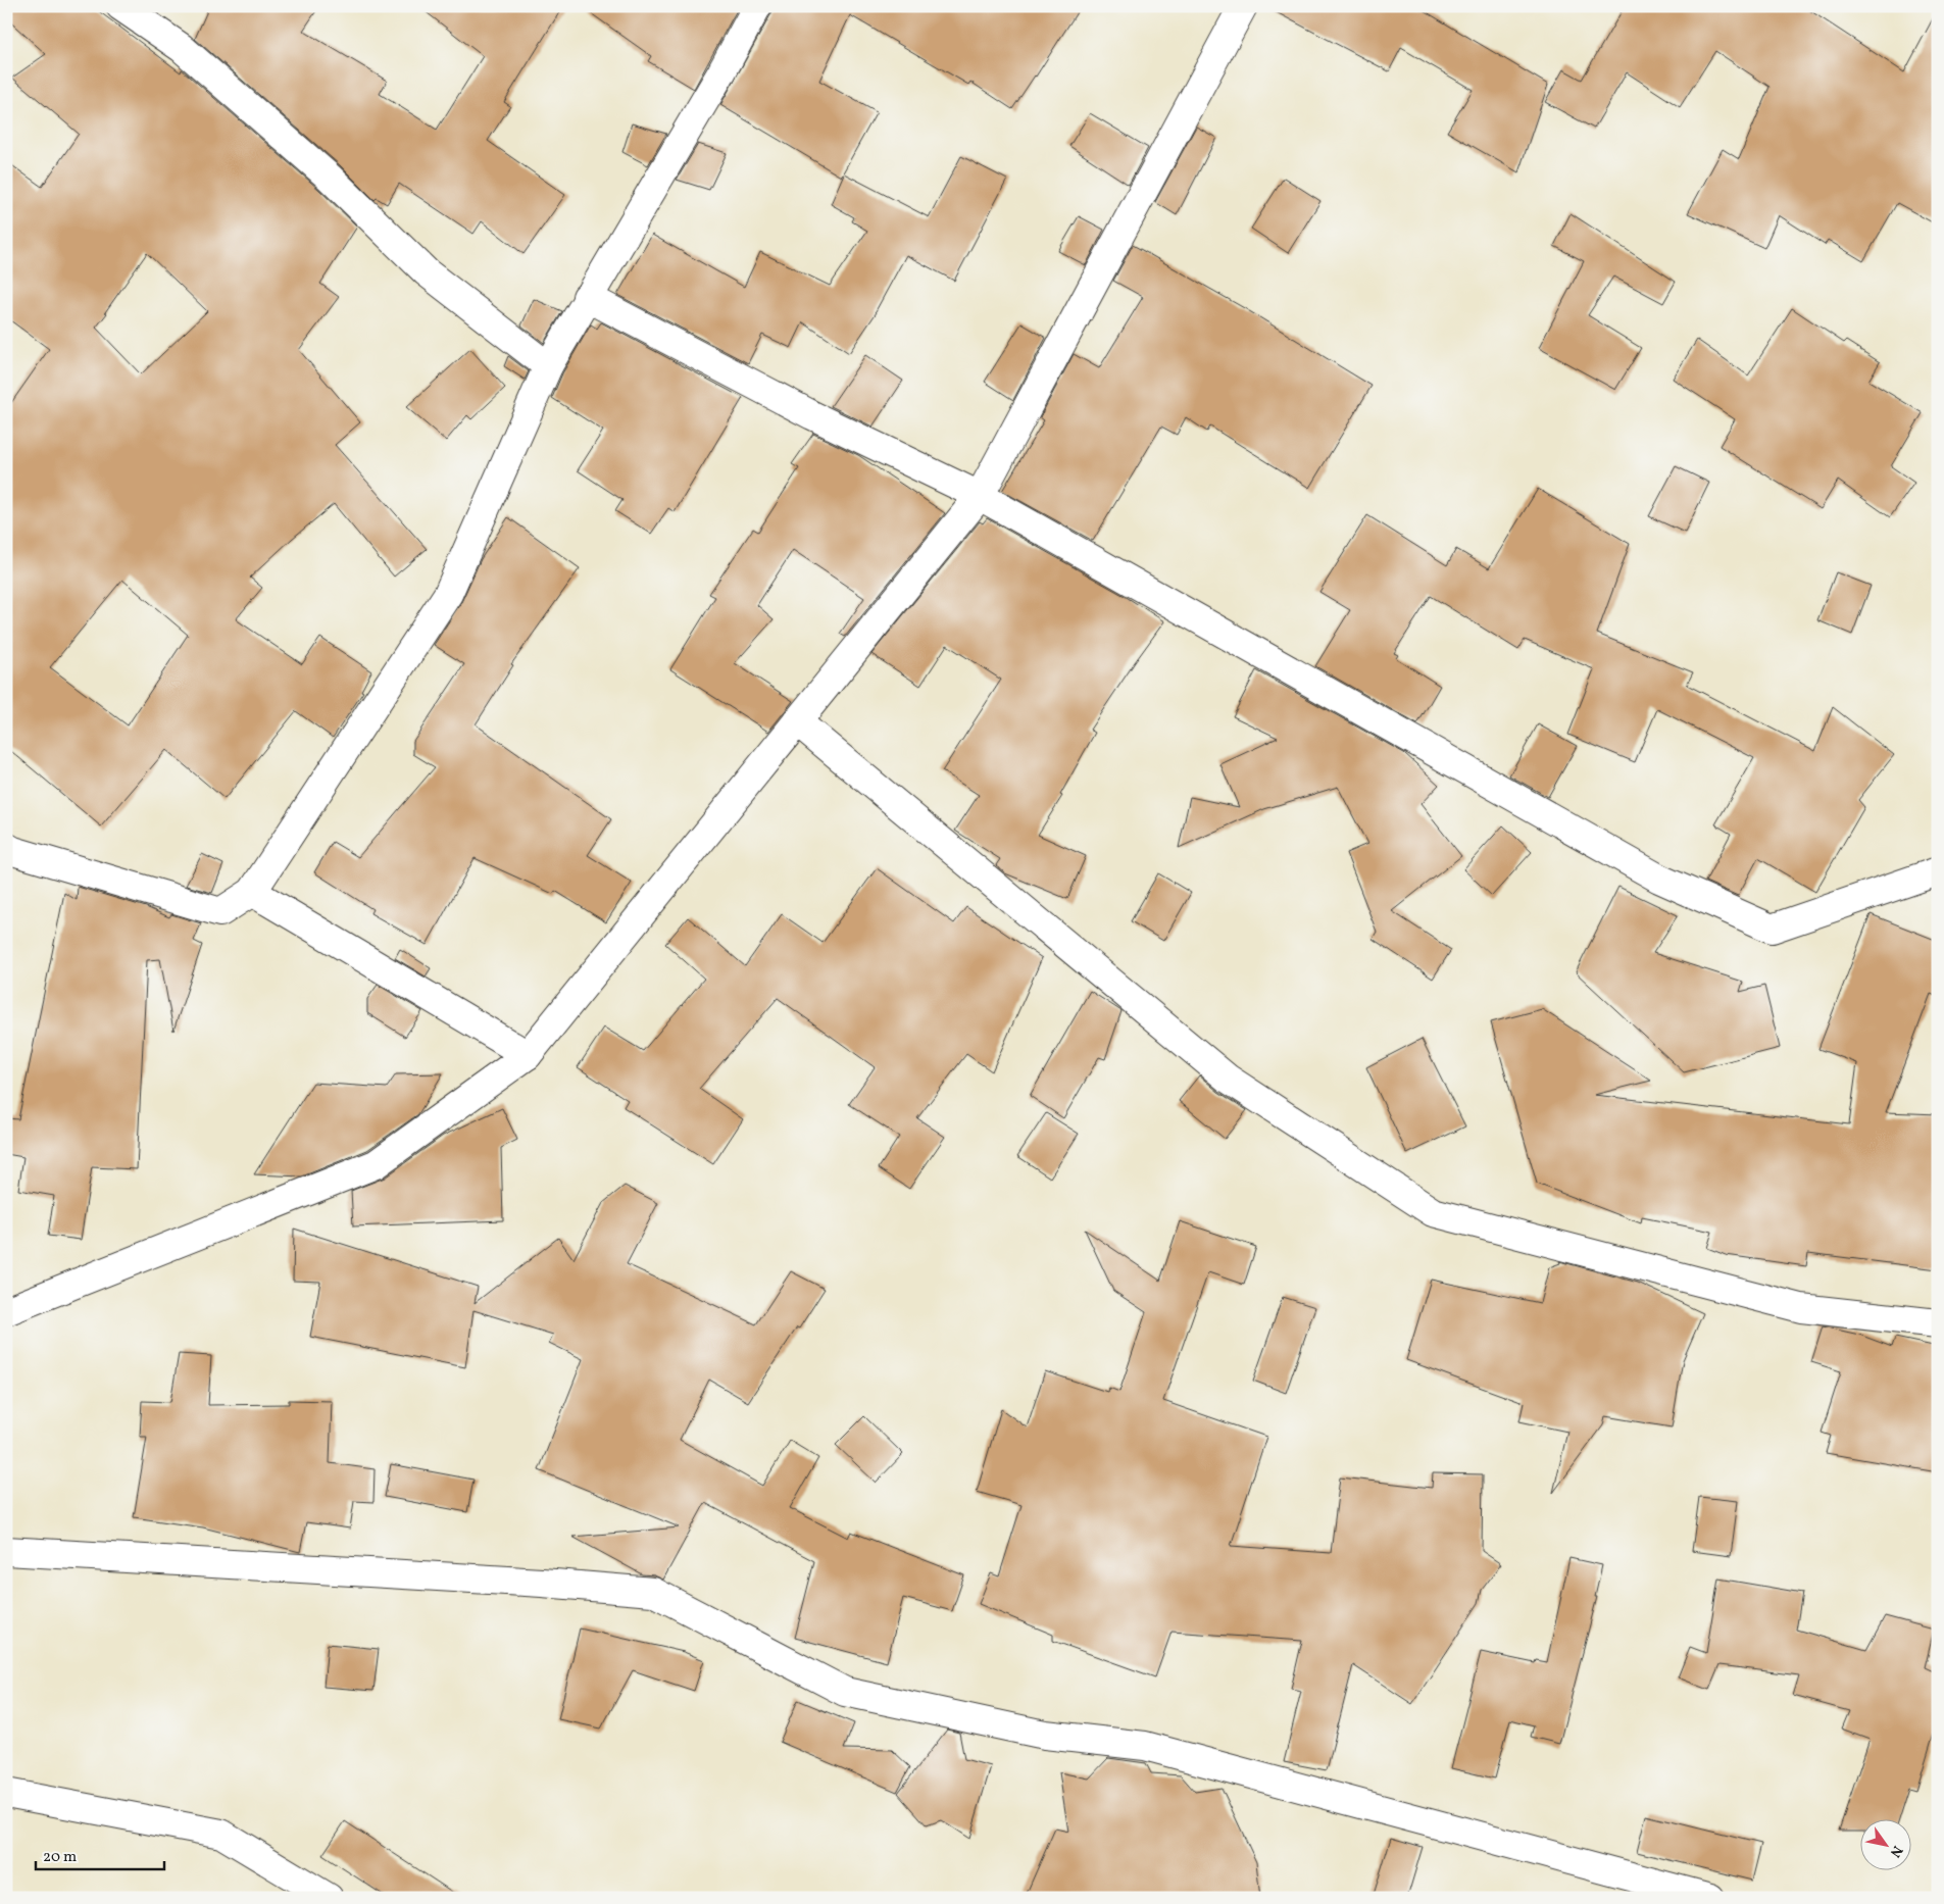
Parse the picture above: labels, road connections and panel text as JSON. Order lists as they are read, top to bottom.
{
  "scale_bar": "20 m",
  "north": "bottom right"
}
